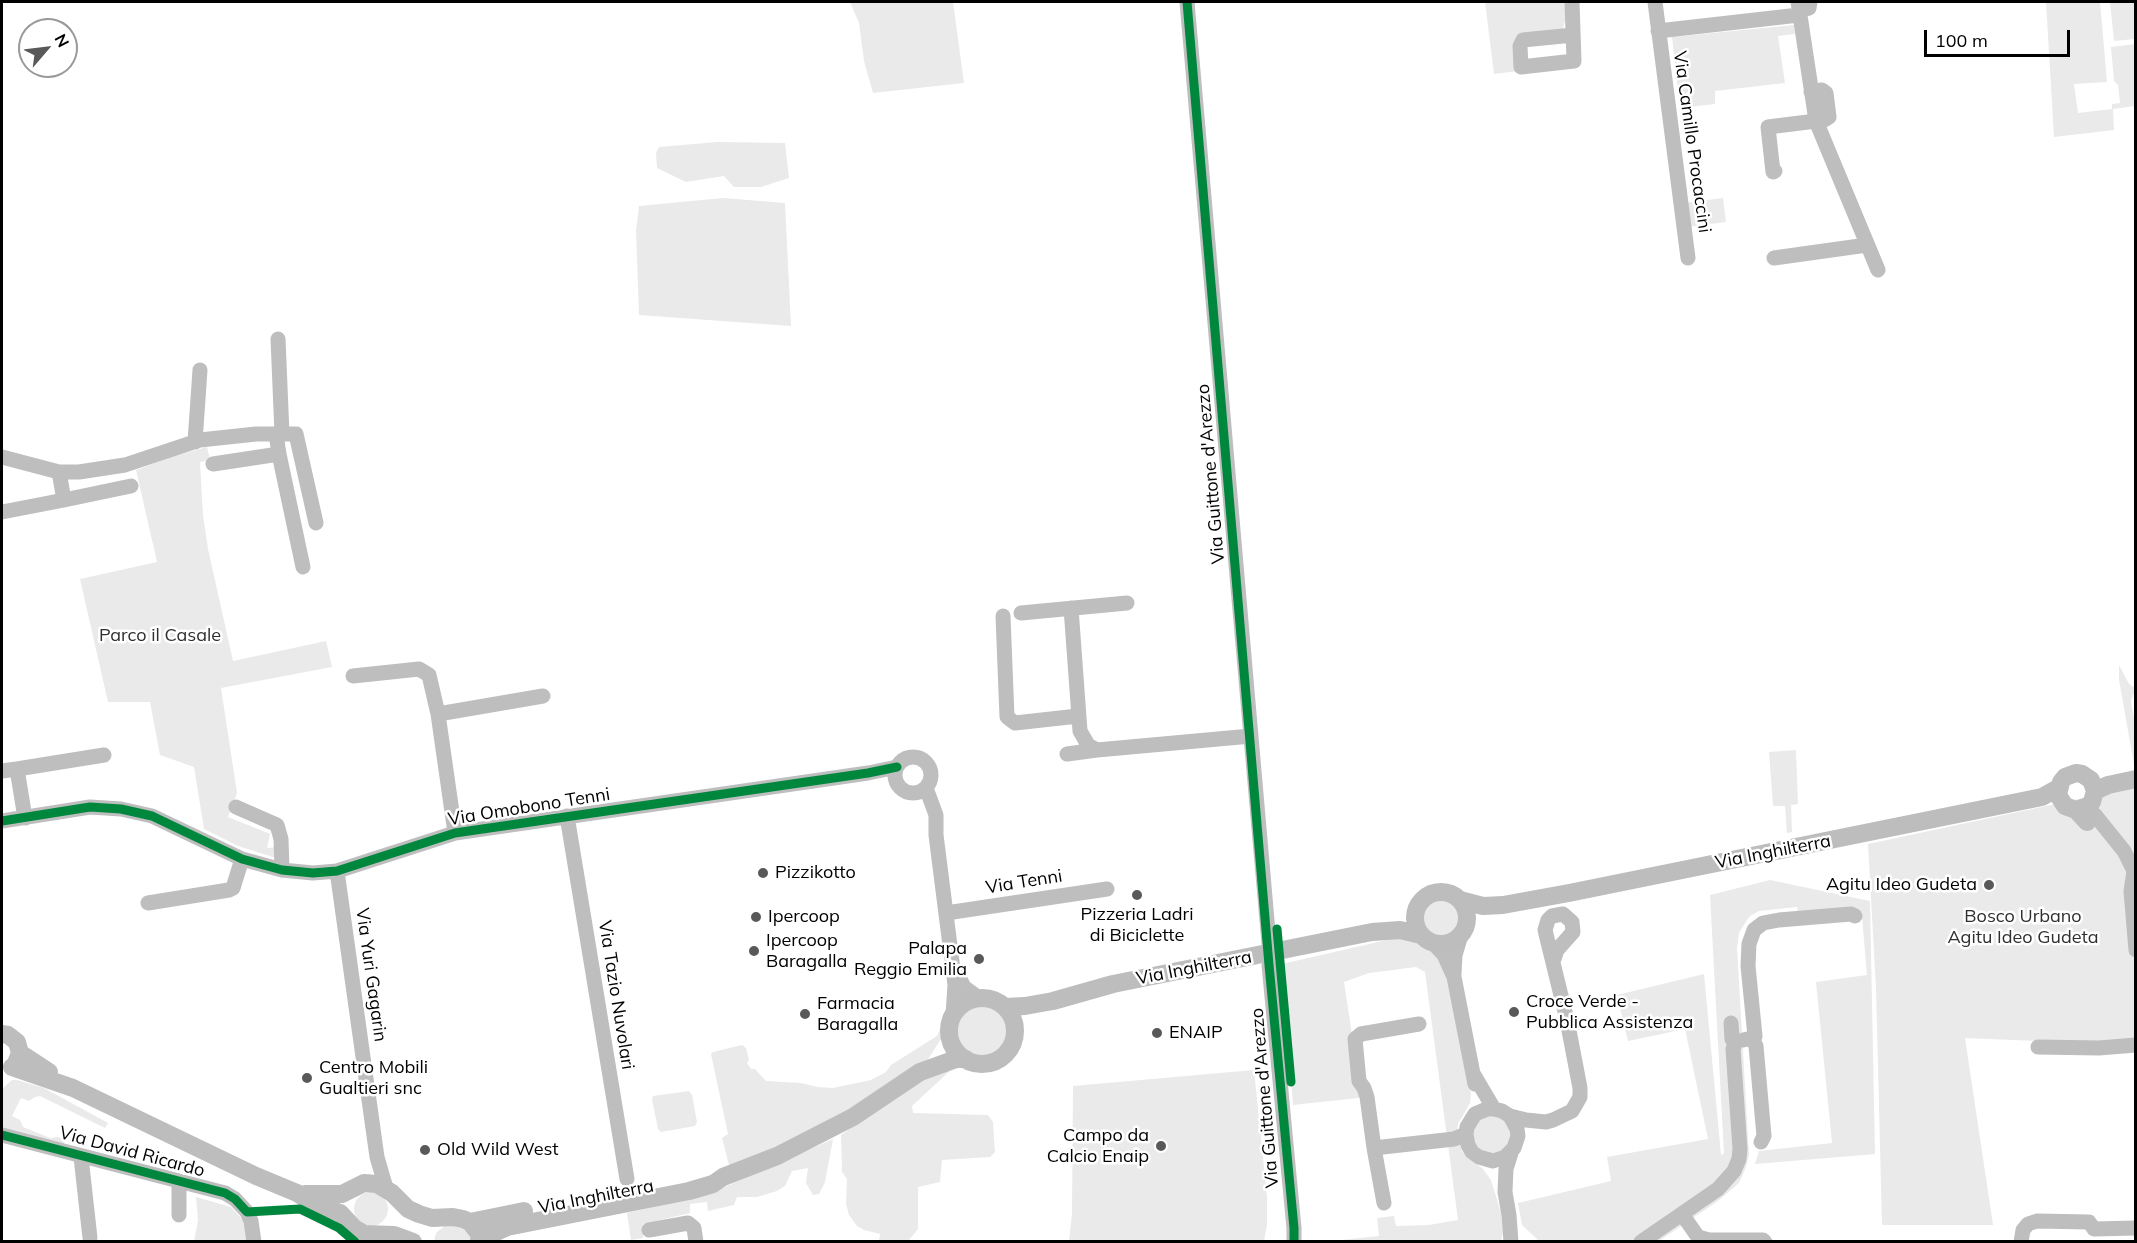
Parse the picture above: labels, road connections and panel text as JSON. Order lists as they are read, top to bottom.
{
  "streets": {
    "main road": ["Via Inghilterra"],
    "street": [
      "Via Camillo Procaccini",
      "Via Guittone d'Arezzo",
      "Via Omobono Tenni",
      "Via Tenni",
      "Via Yuri Gagarin",
      "Via Tazio Nuvolari",
      "Via David Ricardo"
    ]
  },
  "crossings": [
    ["Via Omobono Tenni", "Via Inghilterra"],
    ["Via Omobono Tenni", "Via Tenni"],
    ["Via Omobono Tenni", "Via Yuri Gagarin"],
    ["Via Omobono Tenni", "Via Tazio Nuvolari"],
    ["Via Inghilterra", "Via Yuri Gagarin"]
  ],
  "parks": ["Parco il Casale", "Bosco Urbano Agitu Ideo Gudeta"],
  "places": [
    "Pizzikotto",
    "Agitu Ideo Gudeta",
    "Pizzeria Ladri di Biciclette",
    "Ipercoop",
    "Ipercoop Baragalla",
    "Palapa Reggio Emilia",
    "Croce Verde - Pubblica Assistenza",
    "Farmacia Baragalla",
    "ENAIP",
    "Centro Mobili Gualtieri snc",
    "Campo da Calcio Enaip",
    "Old Wild West"
  ],
  "scale_bar": "100 m",
  "north": "top right"
}
